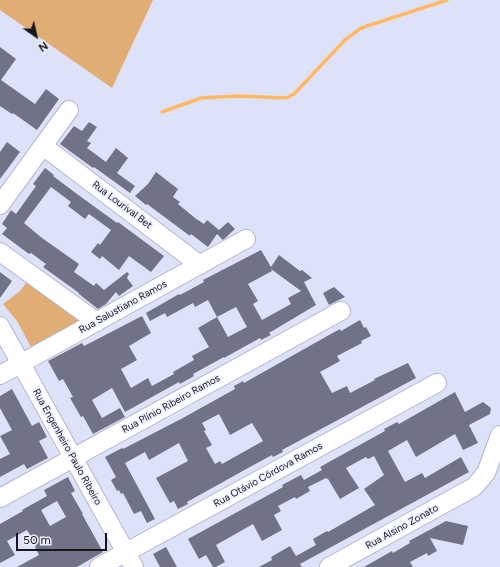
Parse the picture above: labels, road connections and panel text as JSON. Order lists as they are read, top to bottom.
{
  "streets": {
    "street": [
      "Rua Lourival Bet",
      "Rua Salustiano Ramos",
      "Rua Plínio Ribeiro Ramos",
      "Rua Engenheiro Paulo Ribeiro",
      "Rua Otávio Córdova Ramos",
      "Rua Alsino Zonato"
    ]
  },
  "crossings": [
    ["Rua Lourival Bet", "Rua Salustiano Ramos"],
    ["Rua Salustiano Ramos", "Rua Engenheiro Paulo Ribeiro"],
    ["Rua Plínio Ribeiro Ramos", "Rua Engenheiro Paulo Ribeiro"],
    ["Rua Engenheiro Paulo Ribeiro", "Rua Otávio Córdova Ramos"]
  ],
  "scale_bar": "50 m",
  "north": "bottom right"
}
